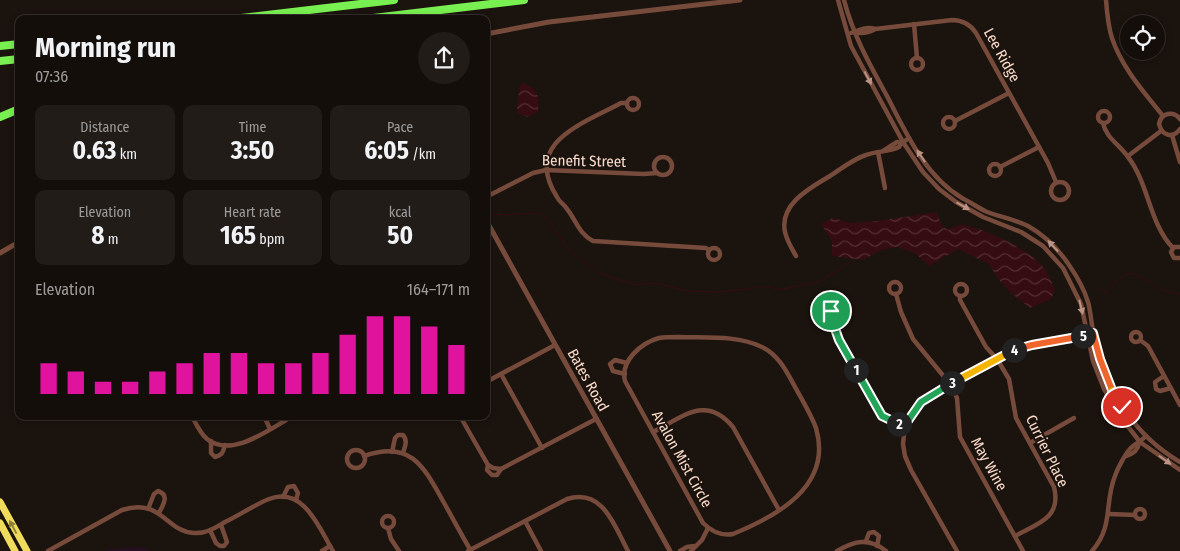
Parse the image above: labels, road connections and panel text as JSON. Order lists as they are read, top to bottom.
{
  "streets": {
    "street": [
      "Lee Ridge",
      "Benefit Street",
      "Bates Road",
      "Currier Place",
      "Avalon Mist Circle",
      "May Wine"
    ]
  },
  "crossings": [
    ["Currier Place", "May Wine"]
  ],
  "page": {
    "heading": ["Morning run", "07:36"],
    "stats": [
      ["Distance", "0.63 km"],
      ["Time", "3:50"],
      ["Pace", "6:05 /km"],
      ["Elevation", "8 m"],
      ["Heart rate", "165 bpm"],
      ["kcal", "50"]
    ],
    "chart": ["Elevation", "164–171 m"],
    "pins": [
      "5",
      "4",
      "1",
      "3",
      "2"
    ]
  }
}
